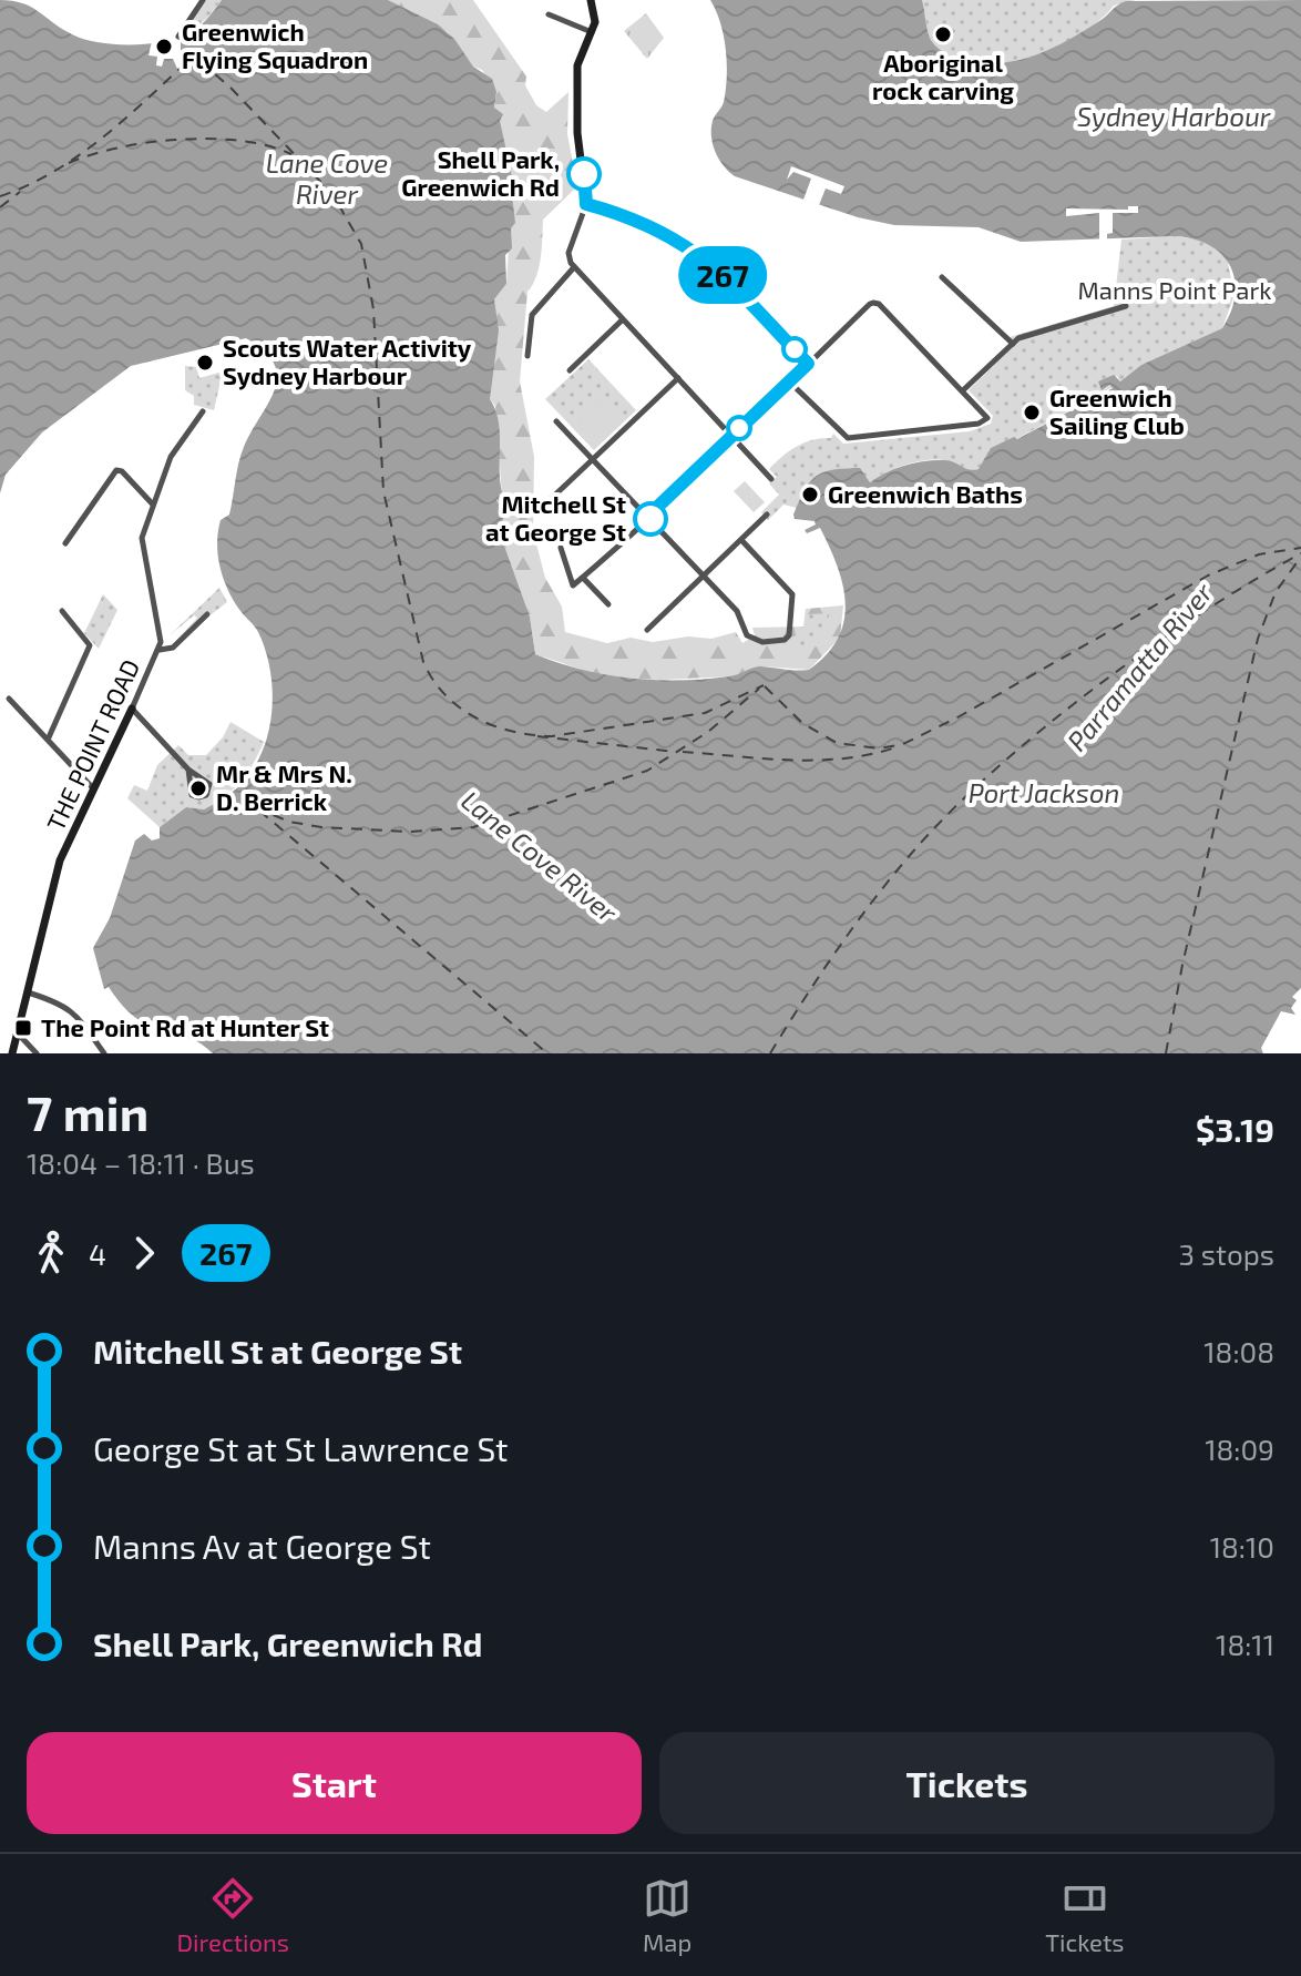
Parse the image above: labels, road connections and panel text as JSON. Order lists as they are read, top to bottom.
{
  "streets": {
    "street": ["THE POINT ROAD"]
  },
  "water": [
    "Sydney Harbour",
    "Lane Cove River",
    "Parramatta River",
    "Port Jackson"
  ],
  "parks": ["Manns Point Park"],
  "places": {
    "other": [
      "Aboriginal rock carving",
      "Greenwich Flying Squadron",
      "Shell Park, Greenwich Rd",
      "Scouts Water Activity Sydney Harbour",
      "Greenwich Sailing Club",
      "Greenwich Baths",
      "Mitchell St at George St",
      "Mr & Mrs N. D. Berrick"
    ],
    "transit": ["The Point Rd at Hunter St"]
  },
  "lines": ["bus line 267"],
  "page": {
    "on_map": "267",
    "heading": ["7 min", "18:04 – 18:11 · Bus", "$3.19"],
    "legs": ["4", "267", "3 stops"],
    "list": [
      {
        "name": "Mitchell St at George St",
        "value": "18:08"
      },
      {
        "name": "George St at St Lawrence St",
        "value": "18:09"
      },
      {
        "name": "Manns Av at George St",
        "value": "18:10"
      },
      {
        "name": "Shell Park, Greenwich Rd",
        "value": "18:11"
      }
    ],
    "buttons": ["Start", "Tickets"],
    "tabs": ["Directions", "Map", "Tickets"]
  }
}
